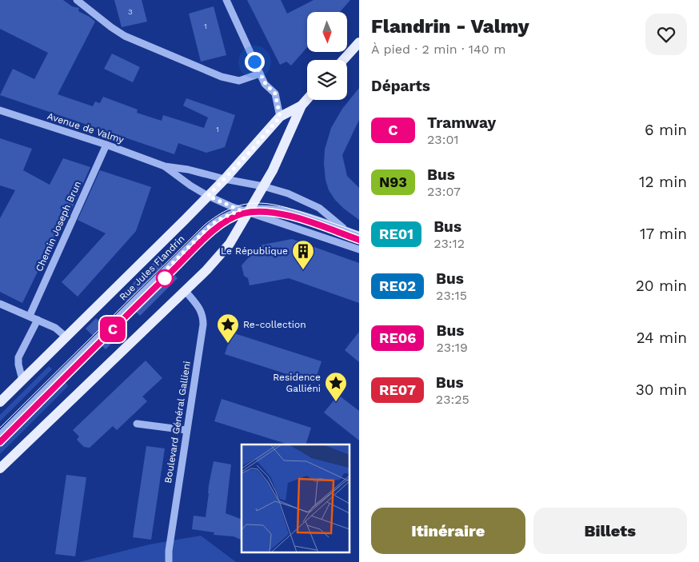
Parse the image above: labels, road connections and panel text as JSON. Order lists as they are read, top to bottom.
{
  "streets": {
    "main road": ["Rue Jules Flandrin"],
    "street": ["Avenue de Valmy", "Chemin Joseph Brun", "Boulevard Général Gallieni"]
  },
  "crossings": [
    ["Avenue de Valmy", "Chemin Joseph Brun"],
    ["Avenue de Valmy", "Rue Jules Flandrin"]
  ],
  "places": {
    "building": ["Le République"],
    "place": ["Re-collection", "Residence Galliéni"]
  },
  "lines": ["tram line C"],
  "house_numbers": ["3", "1", "1"],
  "north": "bottom",
  "page": {
    "on_map": "C",
    "heading": [
      ["Flandrin - Valmy", "À pied · 2 min · 140 m"],
      "Départs"
    ],
    "list": [
      {
        "mark": "C",
        "name": "Tramway",
        "note": "23:01",
        "value": "6 min"
      },
      {
        "mark": "N93",
        "name": "Bus",
        "note": "23:07",
        "value": "12 min"
      },
      {
        "mark": "RE01",
        "name": "Bus",
        "note": "23:12",
        "value": "17 min"
      },
      {
        "mark": "RE02",
        "name": "Bus",
        "note": "23:15",
        "value": "20 min"
      },
      {
        "mark": "RE06",
        "name": "Bus",
        "note": "23:19",
        "value": "24 min"
      },
      {
        "mark": "RE07",
        "name": "Bus",
        "note": "23:25",
        "value": "30 min"
      }
    ],
    "buttons": ["Itinéraire", "Billets"]
  }
}
